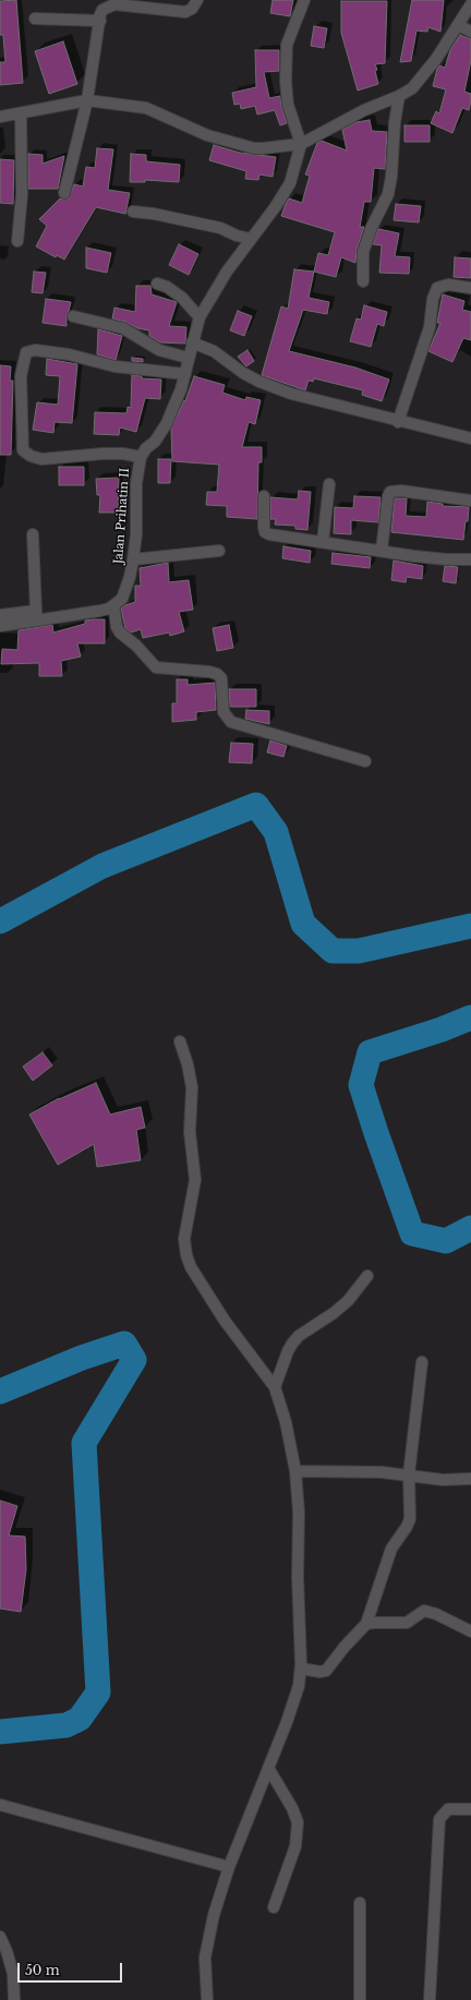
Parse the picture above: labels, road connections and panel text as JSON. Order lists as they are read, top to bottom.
{
  "streets": {
    "street": ["Jalan Prihatin II"]
  },
  "scale_bar": "50 m"
}
